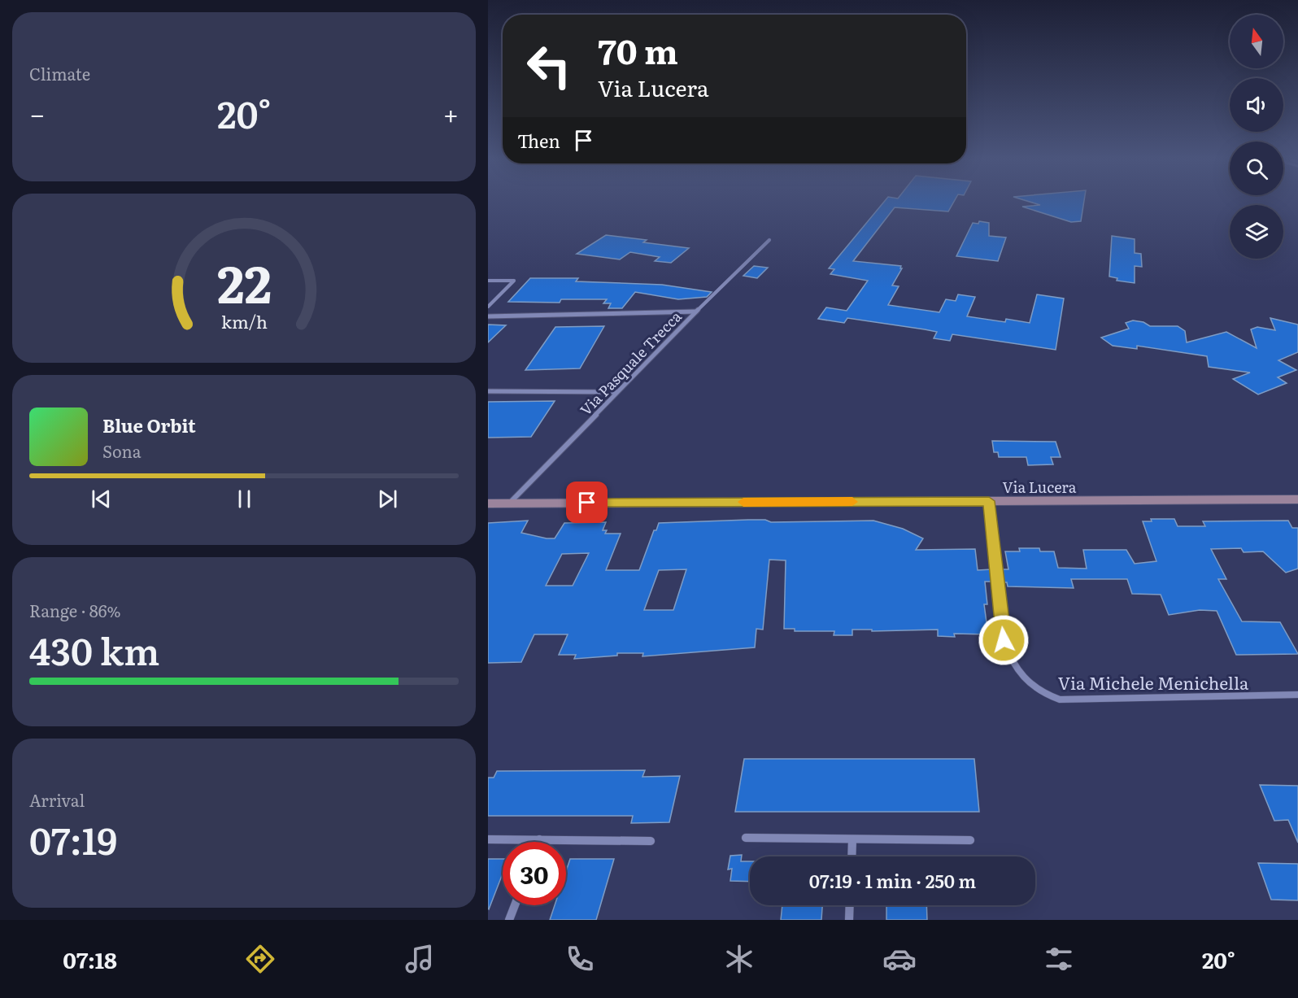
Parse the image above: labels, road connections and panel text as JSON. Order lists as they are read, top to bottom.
{
  "streets": {
    "main road": ["Via Lucera"],
    "street": ["Via Pasquale Trecca", "Via Michele Menichella"]
  },
  "crossings": [
    ["Via Pasquale Trecca", "Via Lucera"],
    ["Via Lucera", "Via Michele Menichella"]
  ],
  "north": "top",
  "page": {
    "tile": [
      "Climate",
      ["Range · 86%", "430 km"],
      ["Arrival", "07:19"]
    ],
    "turn": ["70 m", "Via Lucera"],
    "heat": ["−", "20°", "+"],
    "then": "Then",
    "song": ["Blue Orbit", "Sona"],
    "limit": "30",
    "trip": "07:19 · 1 min · 250 m",
    "tabs": ["07:18", "20°"],
    "gauge": ["22", "km/h"]
  }
}
